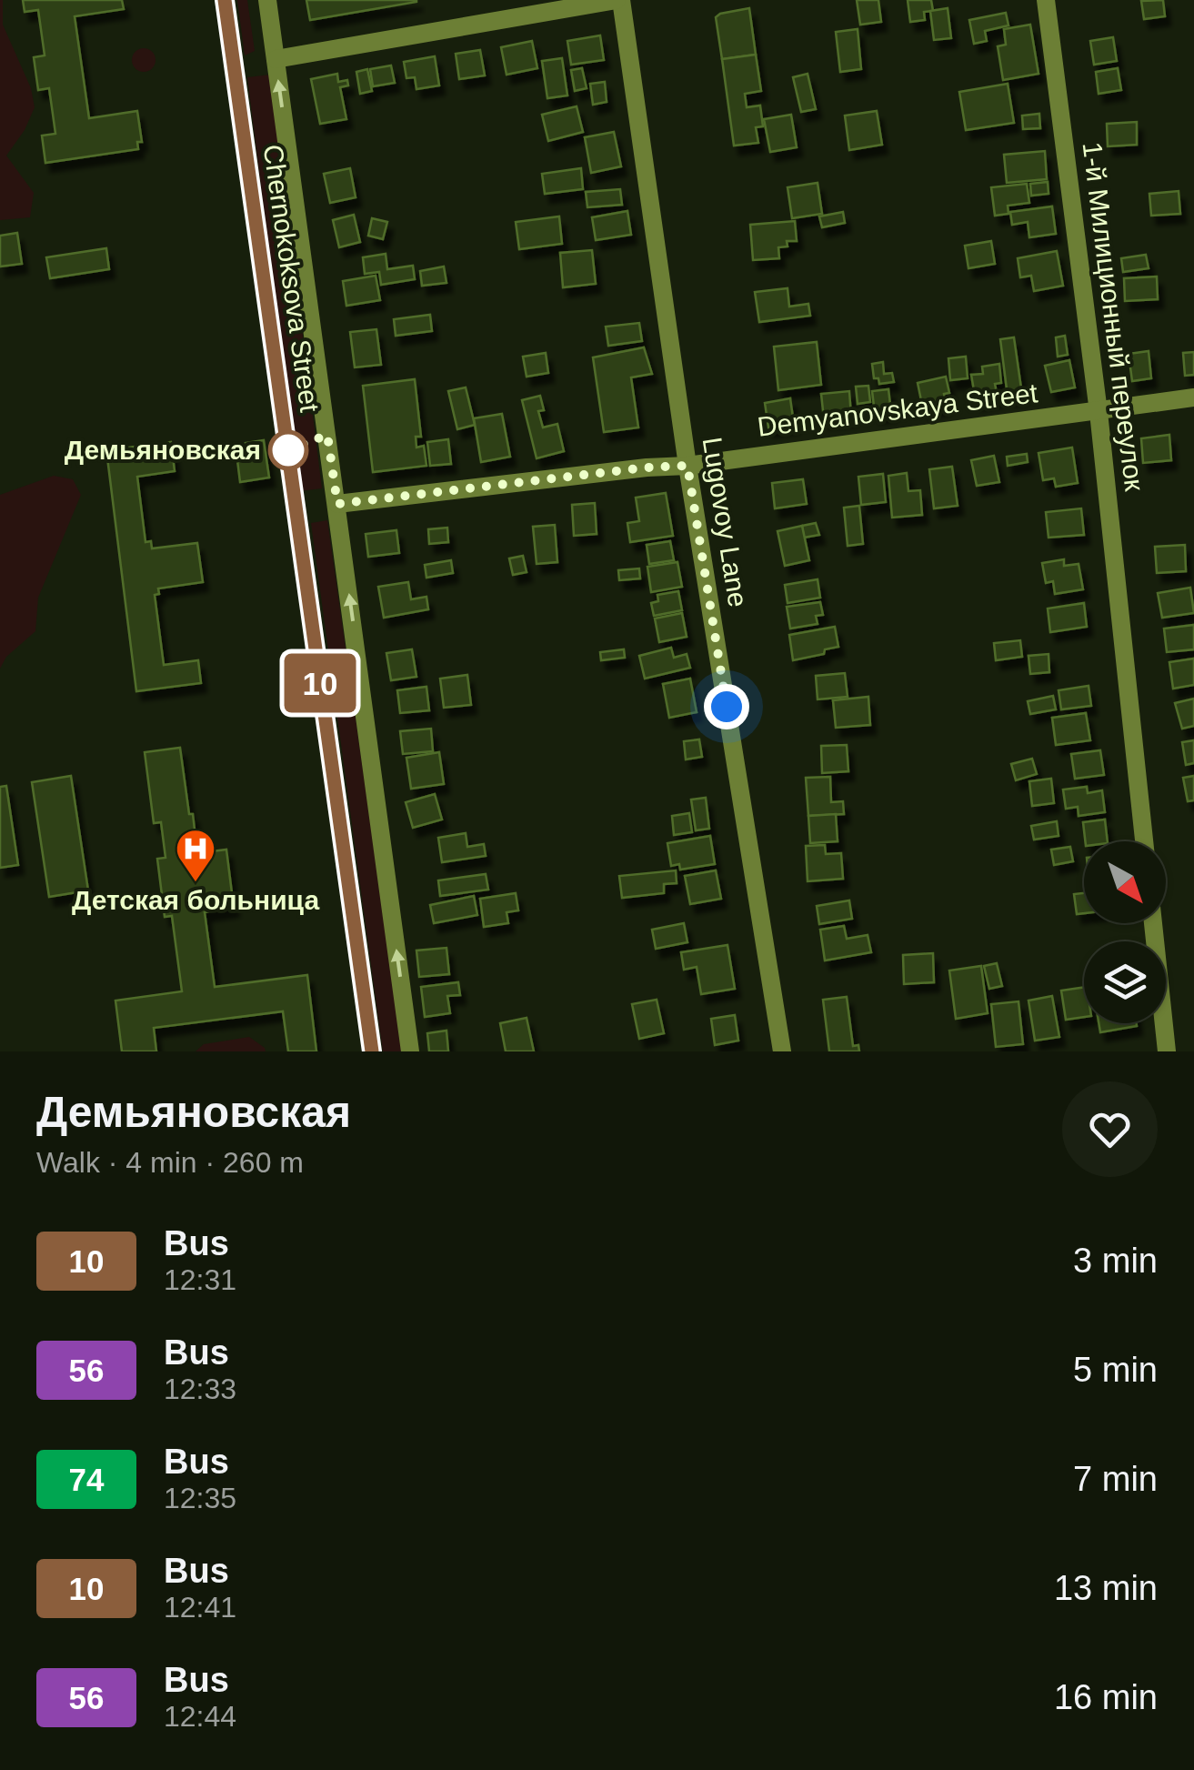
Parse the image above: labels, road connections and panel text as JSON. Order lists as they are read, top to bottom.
{
  "streets": {
    "street": [
      "Chernokoksova Street",
      "1-й Милиционный переулок",
      "Demyanovskaya Street",
      "Lugovoy Lane"
    ]
  },
  "crossings": [
    ["Chernokoksova Street", "Demyanovskaya Street"],
    ["1-й Милиционный переулок", "Demyanovskaya Street"],
    ["Demyanovskaya Street", "Lugovoy Lane"]
  ],
  "places": {
    "other": ["Демьяновская"],
    "hospital": ["Детская больница"]
  },
  "lines": ["bus line 10"],
  "north": "bottom right",
  "page": {
    "on_map": "10",
    "heading": ["Демьяновская", "Walk · 4 min · 260 m"],
    "list": [
      {
        "mark": "10",
        "name": "Bus",
        "note": "12:31",
        "value": "3 min"
      },
      {
        "mark": "56",
        "name": "Bus",
        "note": "12:33",
        "value": "5 min"
      },
      {
        "mark": "74",
        "name": "Bus",
        "note": "12:35",
        "value": "7 min"
      },
      {
        "mark": "10",
        "name": "Bus",
        "note": "12:41",
        "value": "13 min"
      },
      {
        "mark": "56",
        "name": "Bus",
        "note": "12:44",
        "value": "16 min"
      }
    ]
  }
}
